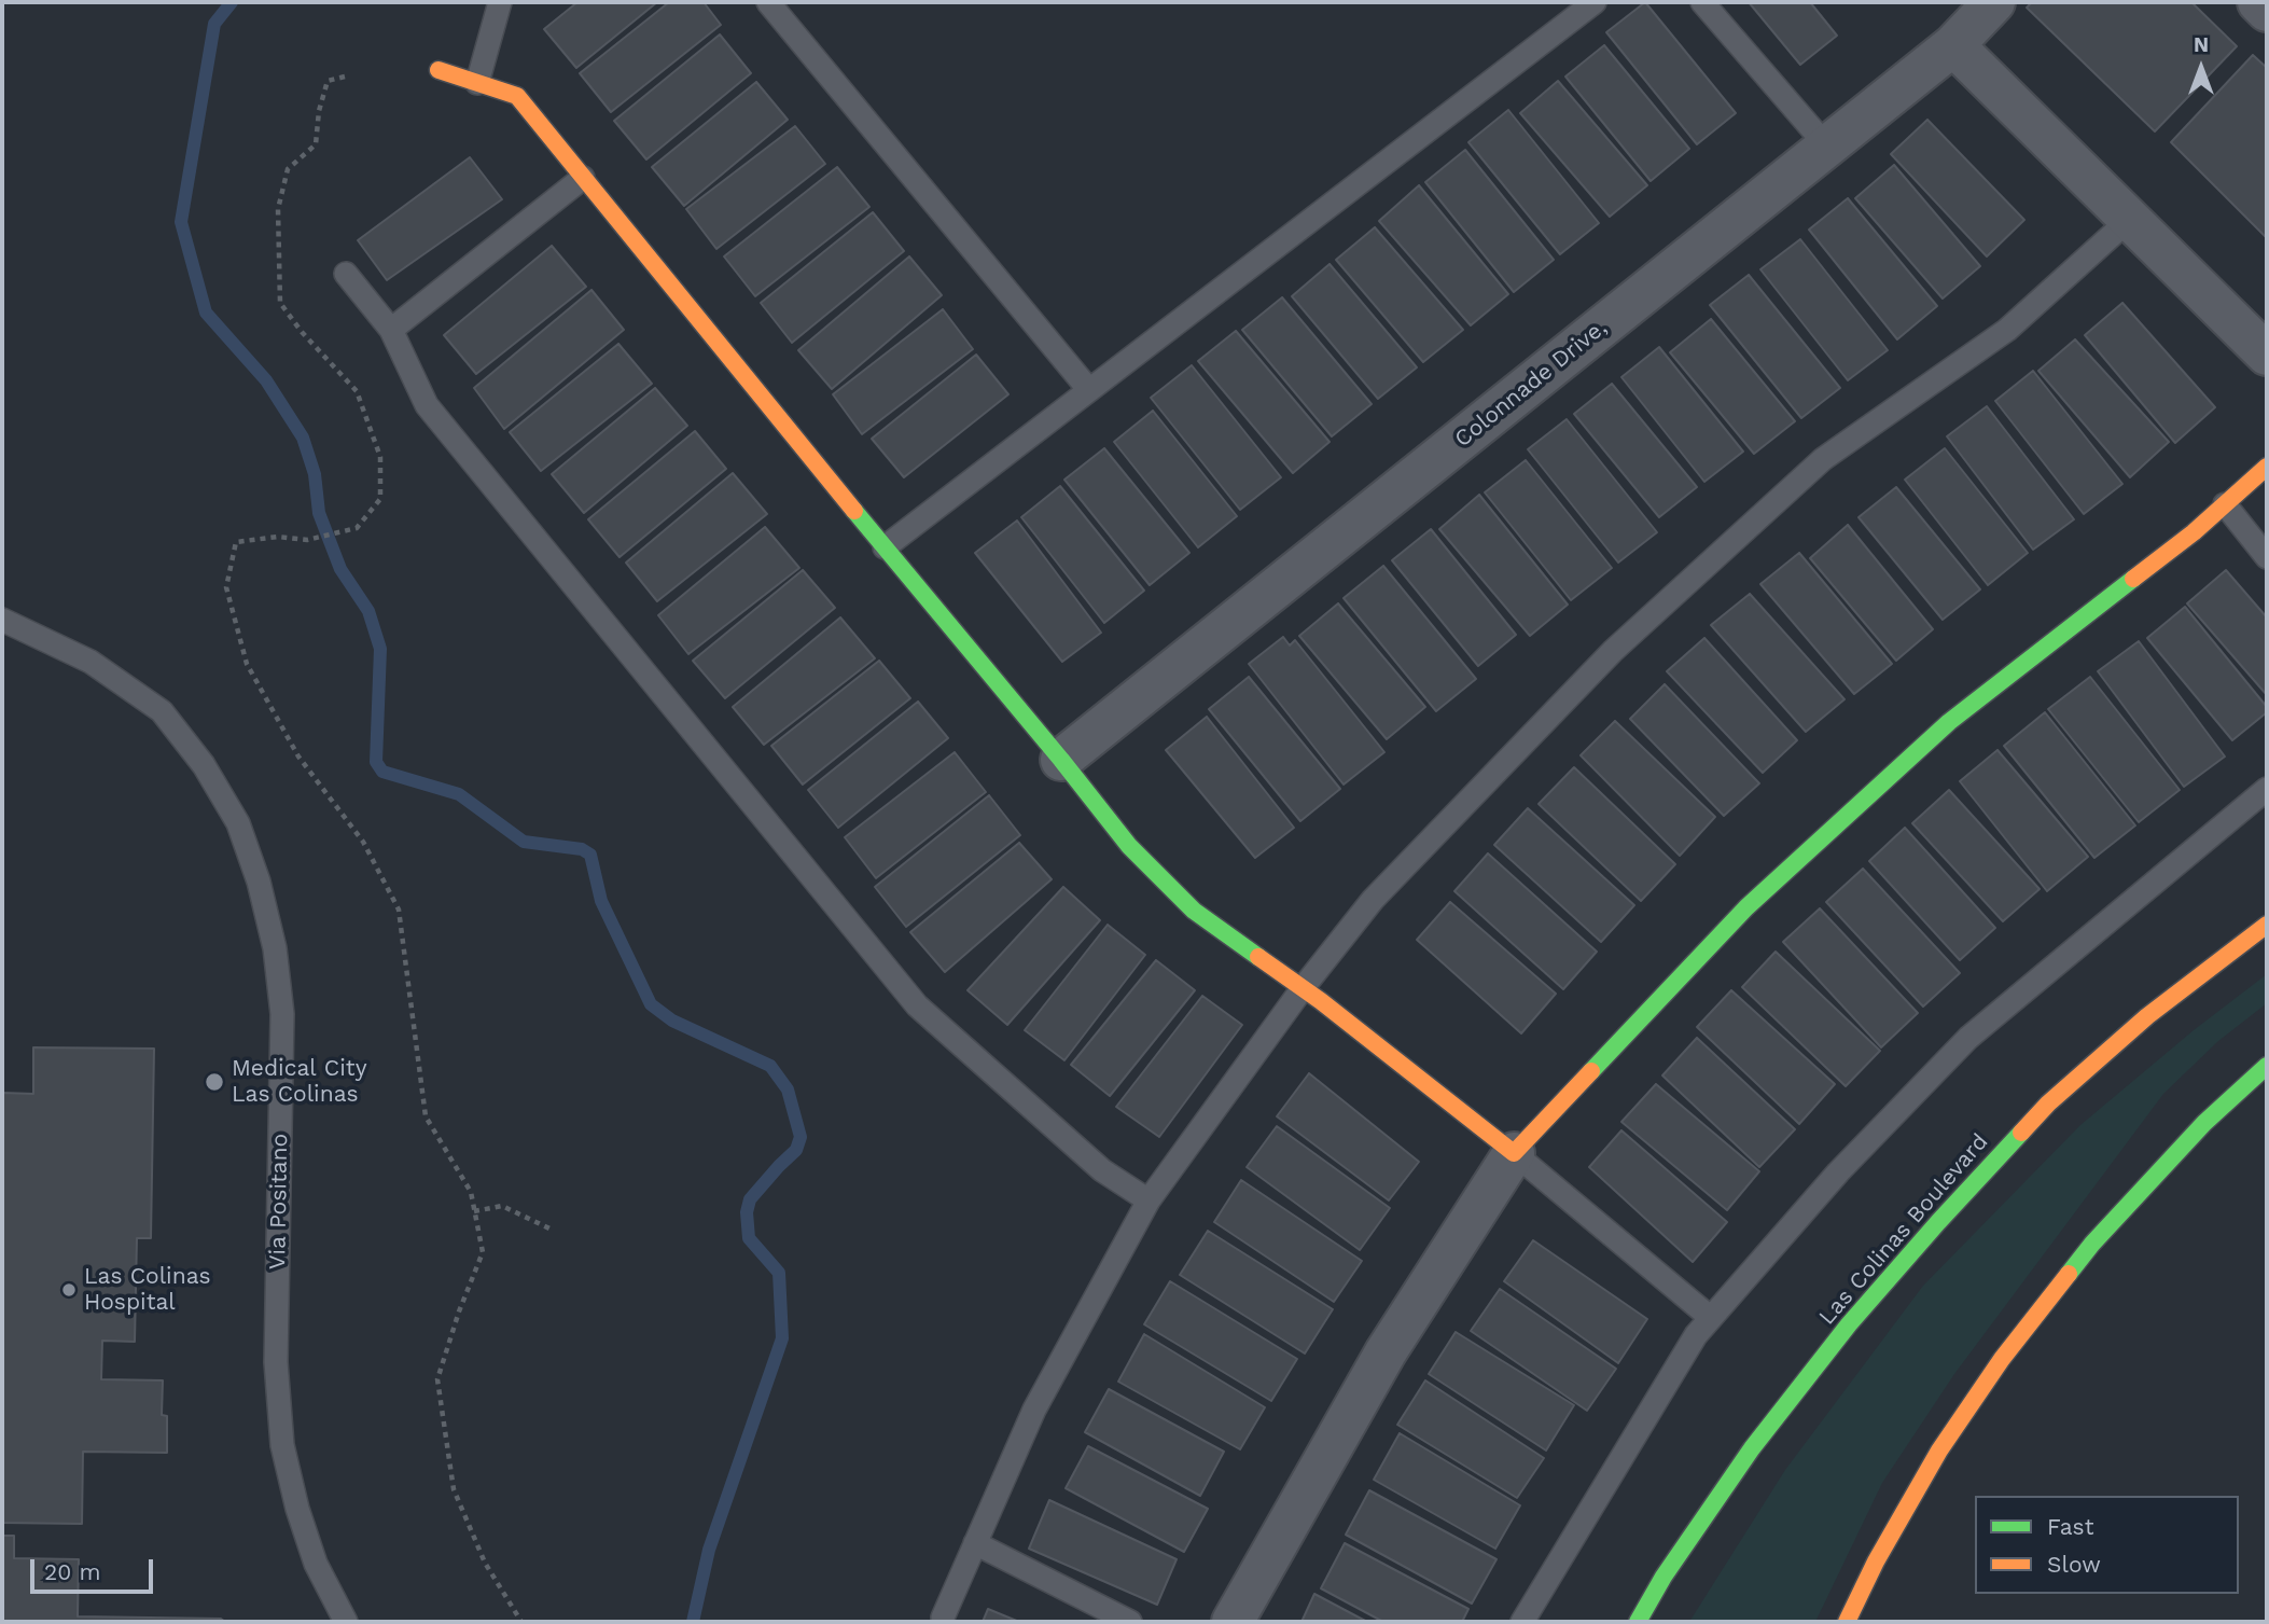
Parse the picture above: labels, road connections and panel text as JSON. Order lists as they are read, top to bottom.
{
  "streets": {
    "street": ["Colonnade Drive,", "Las Colinas Boulevard"],
    "lane": ["Via Positano"]
  },
  "places": ["Medical City Las Colinas", "Las Colinas Hospital"],
  "legend": ["Fast", "Slow"],
  "scale_bar": "20 m",
  "north": "top"
}
